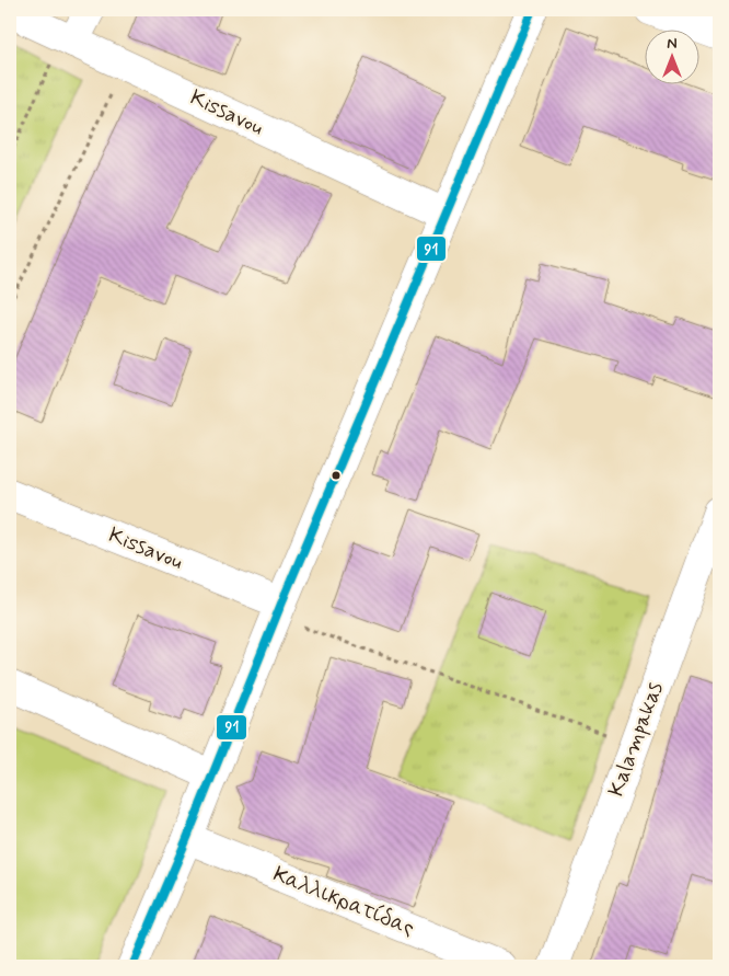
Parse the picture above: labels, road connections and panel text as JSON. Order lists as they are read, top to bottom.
{
  "streets": {
    "street": ["Kissavou", "Kalampakas", "Καλλικρατίδας"]
  },
  "lines": ["transit line 91"],
  "north": "top"
}
